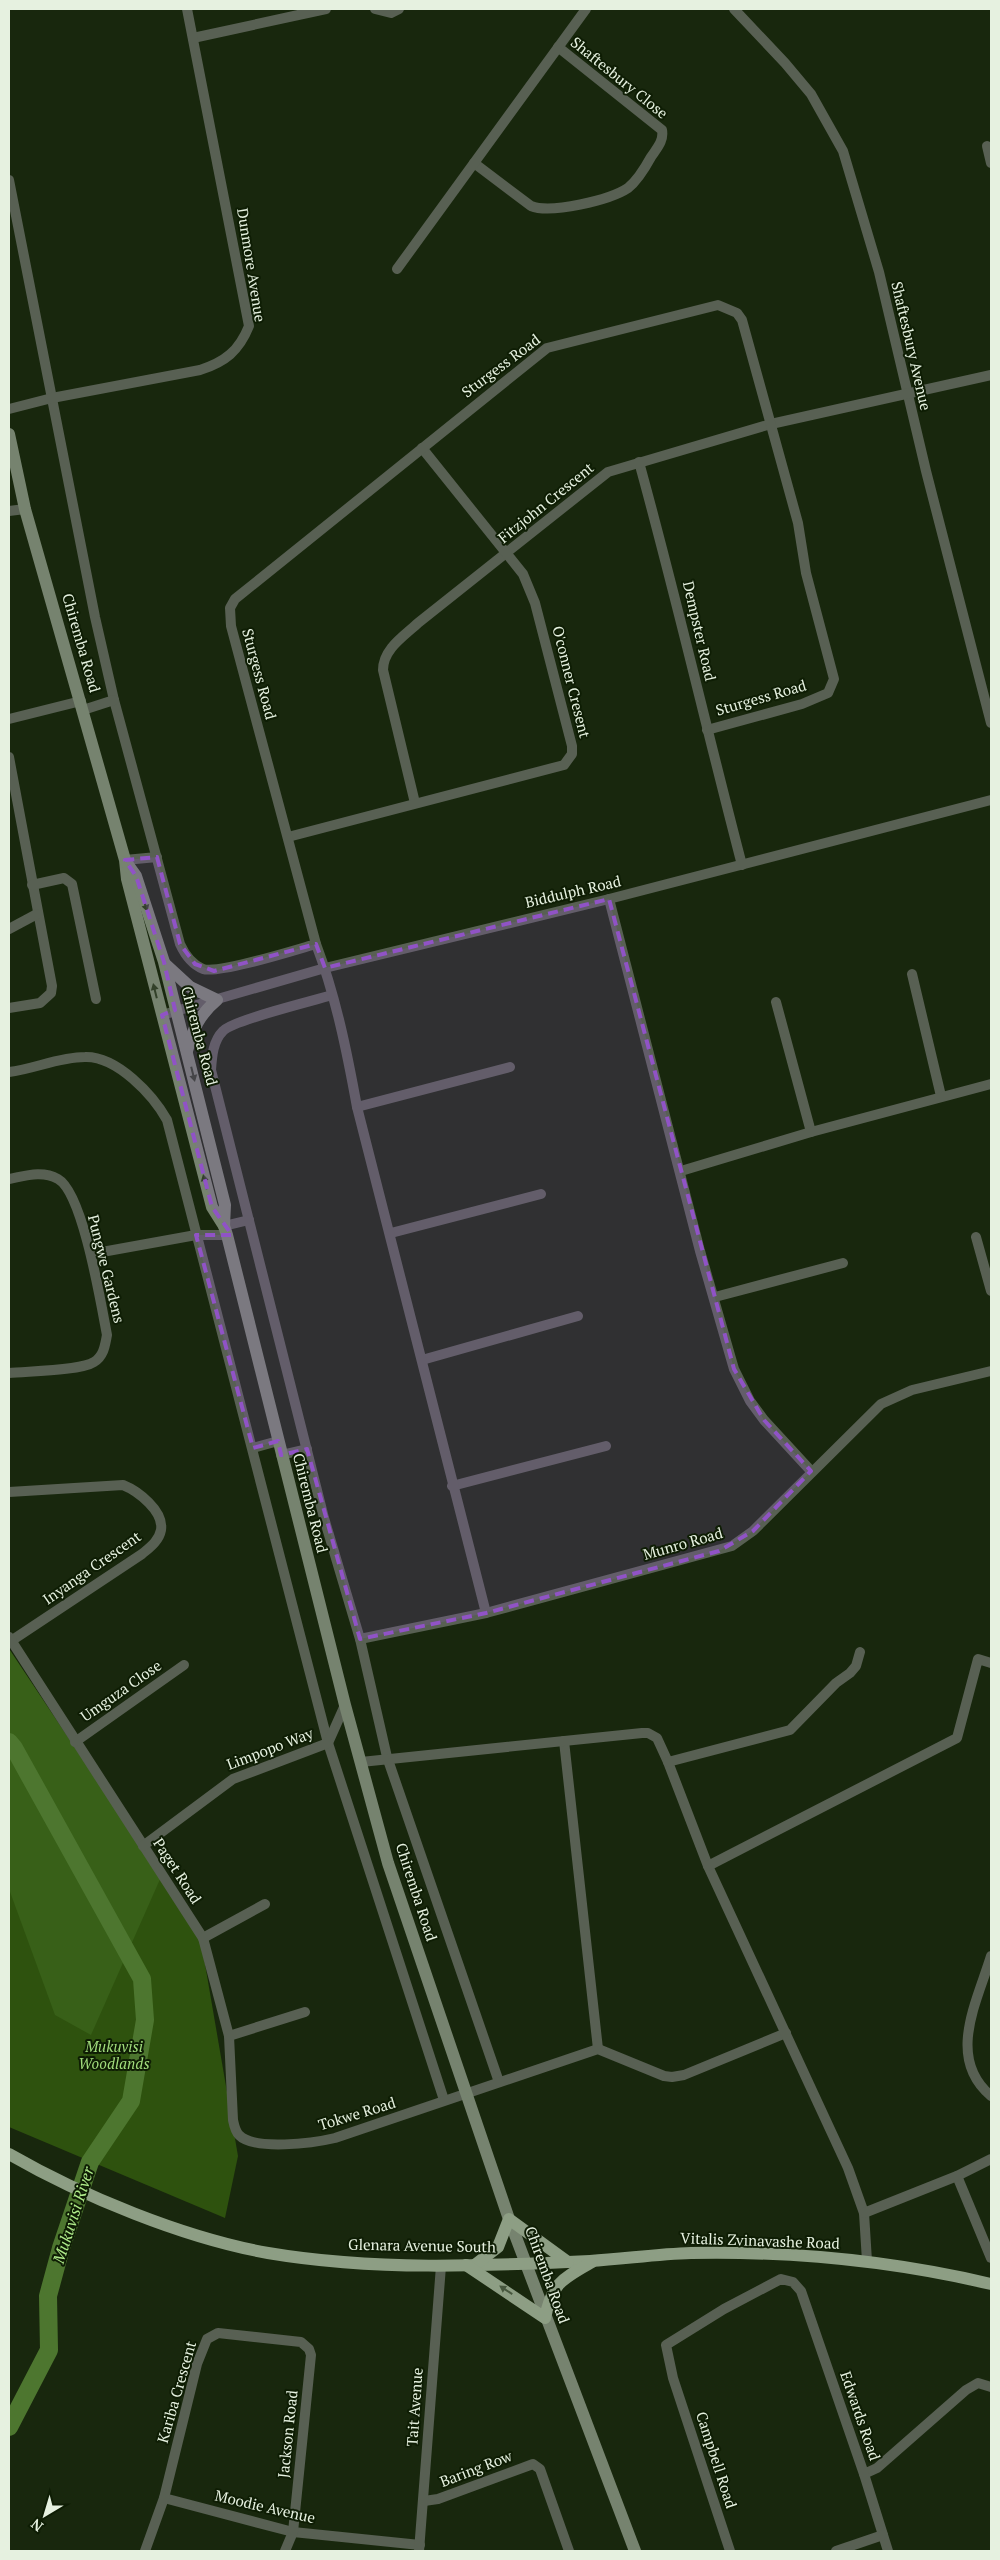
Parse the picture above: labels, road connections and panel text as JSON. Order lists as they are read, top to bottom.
{
  "streets": {
    "main road": ["Chiremba Road", "Vitalis Zvinavashe Road", "Glenara Avenue South"],
    "street": [
      "Shaftesbury Close",
      "Dunmore Avenue",
      "Shaftesbury Avenue",
      "Sturgess Road",
      "Fitzjohn Crescent",
      "Dempster Road",
      "O'conner Cresent",
      "Biddulph Road",
      "Pungwe Gardens",
      "Munro Road",
      "Inyanga Crescent",
      "Umguza Close",
      "Limpopo Way",
      "Paget Road",
      "Tokwe Road",
      "Kariba Crescent",
      "Tait Avenue",
      "Edwards Road",
      "Jackson Road",
      "Campbell Road",
      "Baring Row",
      "Moodie Avenue"
    ]
  },
  "crossings": [
    ["Shaftesbury Avenue", "Fitzjohn Crescent"],
    ["Sturgess Road", "Fitzjohn Crescent"],
    ["Sturgess Road", "Dempster Road"],
    ["Sturgess Road", "O'conner Cresent"],
    ["Sturgess Road", "Biddulph Road"],
    ["Sturgess Road", "Munro Road"],
    ["Fitzjohn Crescent", "Dempster Road"],
    ["Fitzjohn Crescent", "O'conner Cresent"],
    ["Dempster Road", "Biddulph Road"],
    ["Chiremba Road", "Biddulph Road"],
    ["Chiremba Road", "Limpopo Way"],
    ["Chiremba Road", "Tokwe Road"],
    ["Chiremba Road", "Vitalis Zvinavashe Road"],
    ["Chiremba Road", "Glenara Avenue South"],
    ["Inyanga Crescent", "Paget Road"],
    ["Umguza Close", "Paget Road"],
    ["Limpopo Way", "Paget Road"],
    ["Paget Road", "Tokwe Road"],
    ["Vitalis Zvinavashe Road", "Glenara Avenue South"],
    ["Glenara Avenue South", "Tait Avenue"],
    ["Kariba Crescent", "Jackson Road"],
    ["Kariba Crescent", "Moodie Avenue"],
    ["Tait Avenue", "Baring Row"],
    ["Tait Avenue", "Moodie Avenue"],
    ["Edwards Road", "Campbell Road"],
    ["Jackson Road", "Moodie Avenue"]
  ],
  "water": ["Mukuvisi River"],
  "parks": ["Mukuvisi Woodlands"],
  "north": "bottom left"
}
